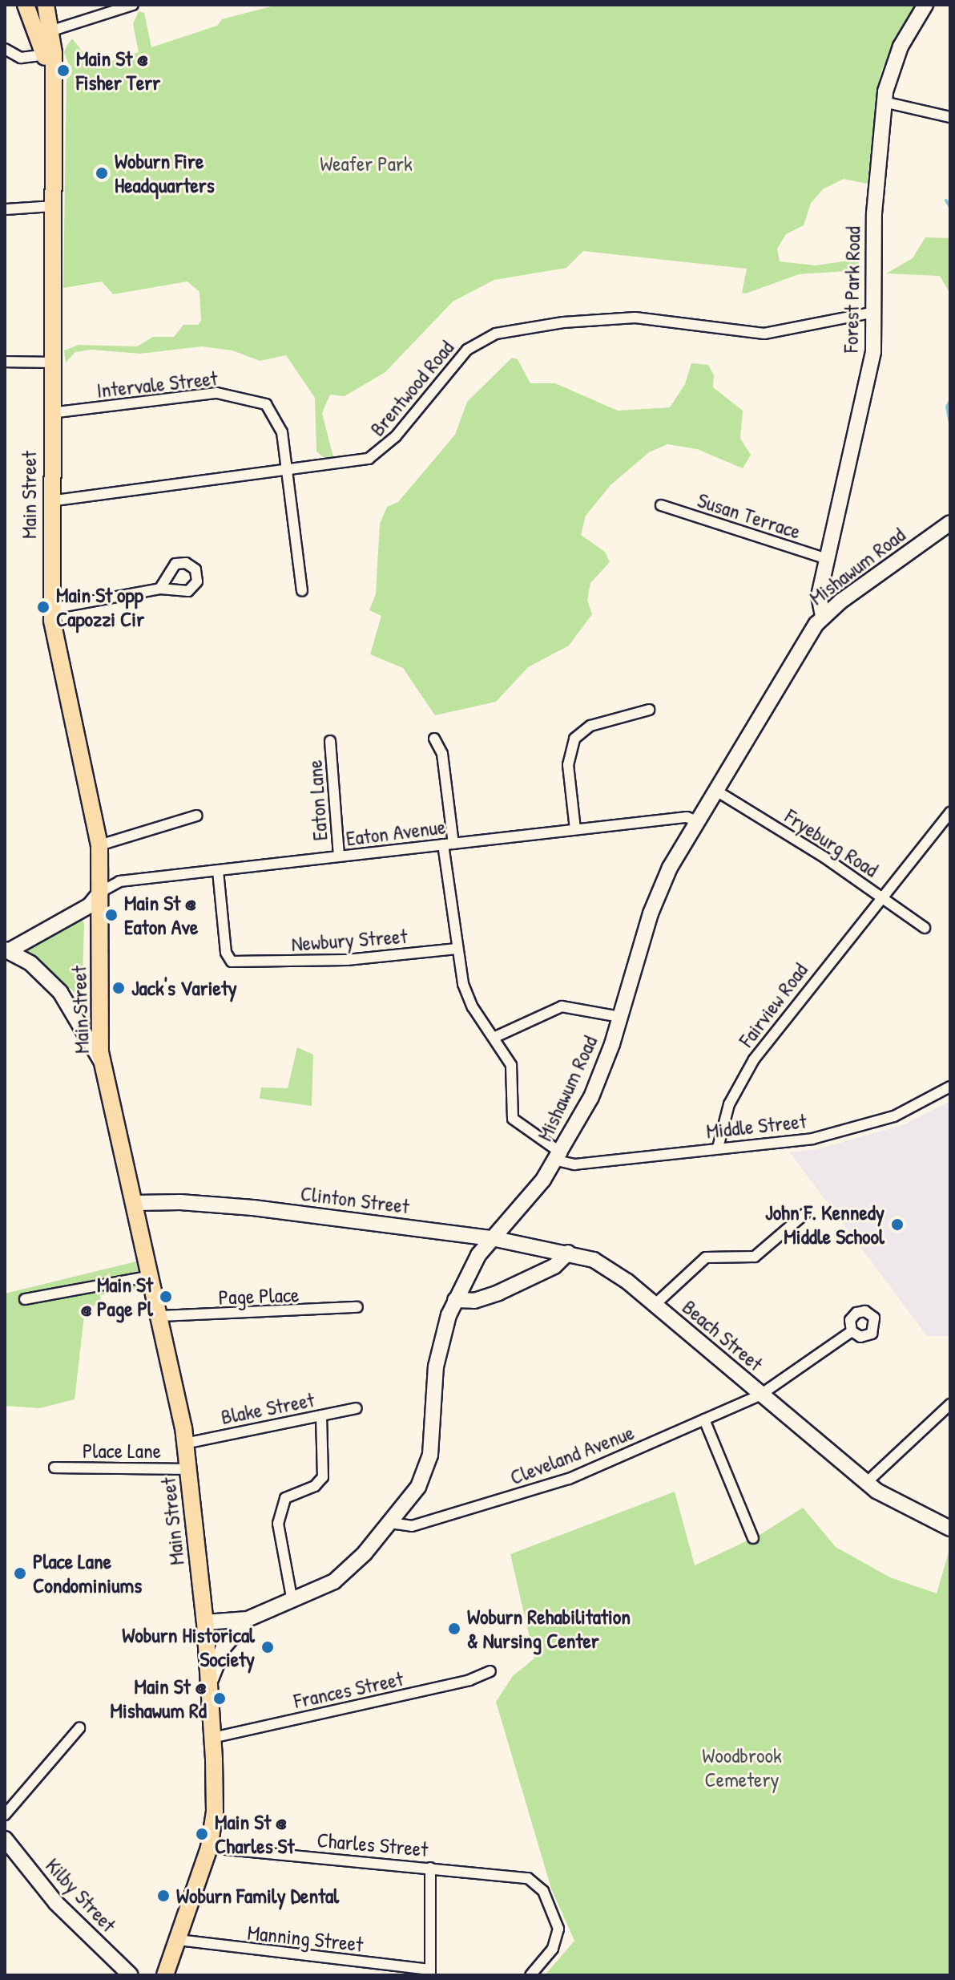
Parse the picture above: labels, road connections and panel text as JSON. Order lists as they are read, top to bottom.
{
  "streets": {
    "main road": ["Main Street"],
    "street": [
      "Forest Park Road",
      "Intervale Street",
      "Brentwood Road",
      "Susan Terrace",
      "Mishawum Road",
      "Eaton Lane",
      "Eaton Avenue",
      "Fryeburg Road",
      "Newbury Street",
      "Fairview Road",
      "Middle Street",
      "Clinton Street",
      "Page Place",
      "Beach Street",
      "Blake Street",
      "Place Lane",
      "Cleveland Avenue",
      "Frances Street",
      "Charles Street",
      "Kilby Street",
      "Manning Street"
    ]
  },
  "crossings": [
    ["Forest Park Road", "Brentwood Road"],
    ["Forest Park Road", "Susan Terrace"],
    ["Forest Park Road", "Mishawum Road"],
    ["Intervale Street", "Brentwood Road"],
    ["Intervale Street", "Main Street"],
    ["Brentwood Road", "Main Street"],
    ["Main Street", "Mishawum Road"],
    ["Main Street", "Eaton Avenue"],
    ["Main Street", "Clinton Street"],
    ["Main Street", "Page Place"],
    ["Main Street", "Blake Street"],
    ["Main Street", "Place Lane"],
    ["Main Street", "Frances Street"],
    ["Main Street", "Charles Street"],
    ["Main Street", "Manning Street"],
    ["Mishawum Road", "Eaton Avenue"],
    ["Mishawum Road", "Fryeburg Road"],
    ["Mishawum Road", "Middle Street"],
    ["Mishawum Road", "Clinton Street"],
    ["Mishawum Road", "Cleveland Avenue"],
    ["Eaton Lane", "Eaton Avenue"],
    ["Eaton Avenue", "Newbury Street"],
    ["Fryeburg Road", "Fairview Road"],
    ["Fairview Road", "Middle Street"],
    ["Clinton Street", "Beach Street"],
    ["Beach Street", "Cleveland Avenue"]
  ],
  "parks": ["Weafer Park", "Woodbrook Cemetery"],
  "places": [
    "Main St @ Fisher Terr",
    "Woburn Fire Headquarters",
    "Main St opp Capozzi Cir",
    "Main St @ Eaton Ave",
    "Jack's Variety",
    "John F. Kennedy Middle School",
    "Main St @ Page Pl",
    "Place Lane Condominiums",
    "Woburn Rehabilitation & Nursing Center",
    "Woburn Historical Society",
    "Main St @ Mishawum Rd",
    "Main St @ Charles St",
    "Woburn Family Dental"
  ]
}
